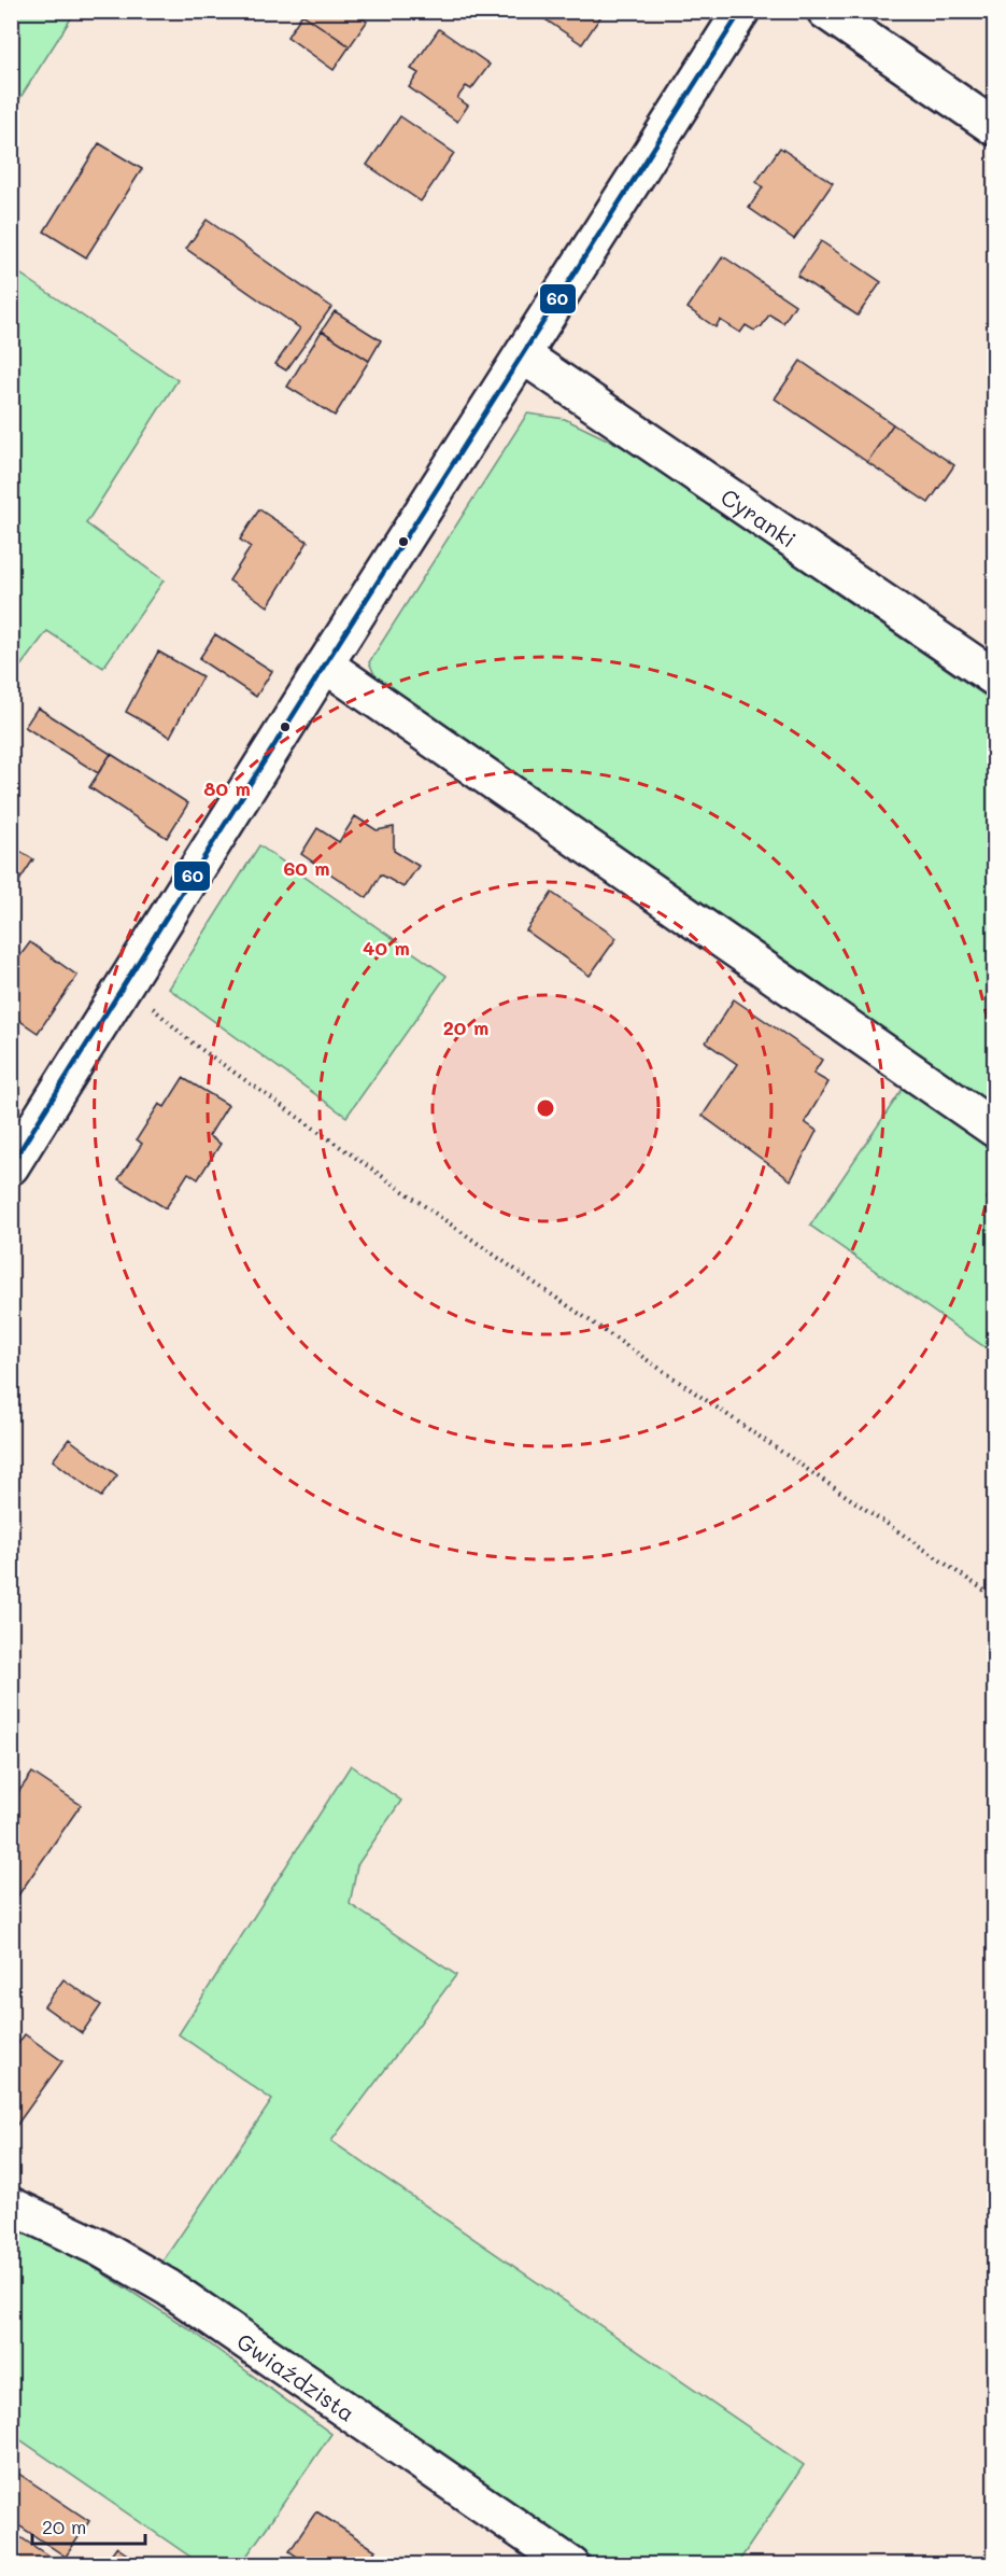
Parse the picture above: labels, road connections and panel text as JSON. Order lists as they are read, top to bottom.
{
  "streets": {
    "street": ["Cyranki", "Gwiaździsta"]
  },
  "lines": ["transit line 60"],
  "scale_bar": "20 m",
  "rings": [
    "80 m",
    "60 m",
    "40 m",
    "20 m"
  ]
}
